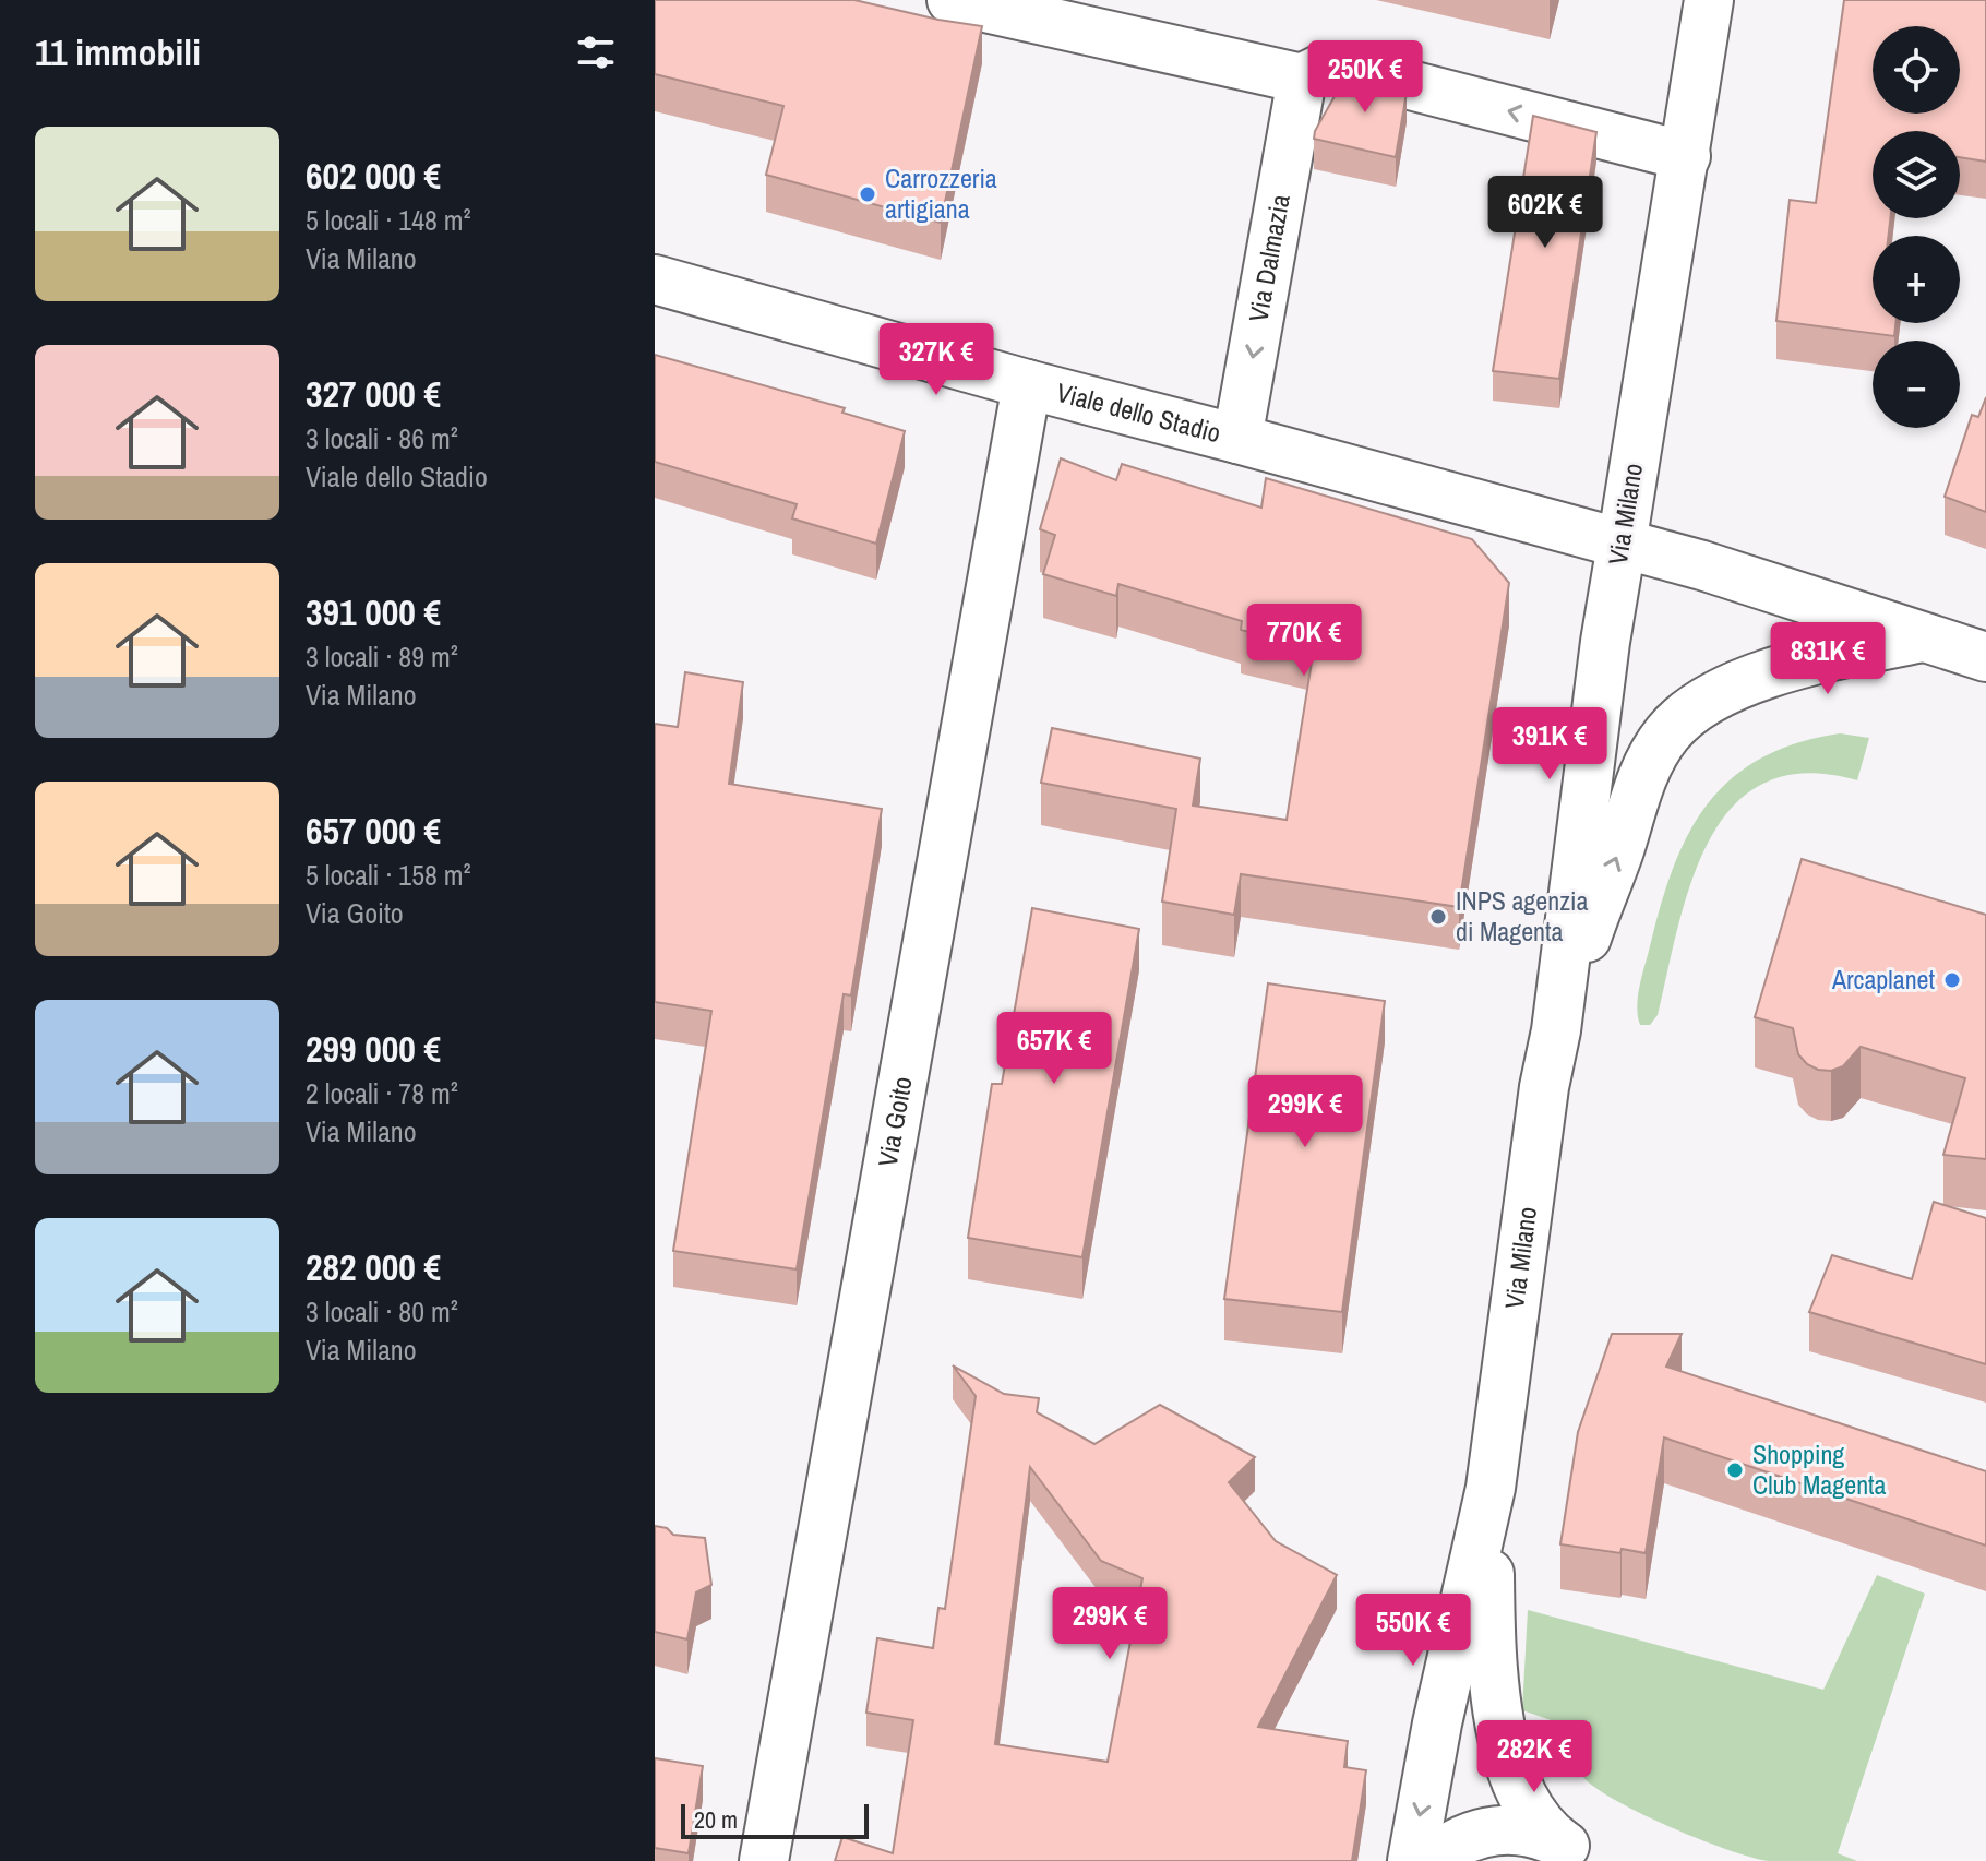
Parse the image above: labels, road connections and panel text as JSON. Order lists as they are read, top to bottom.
{
  "streets": {
    "street": [
      "Via Dalmazia",
      "Viale dello Stadio",
      "Via Milano",
      "Via Goito"
    ]
  },
  "crossings": [
    ["Via Dalmazia", "Viale dello Stadio"],
    ["Viale dello Stadio", "Via Milano"],
    ["Viale dello Stadio", "Via Goito"]
  ],
  "one_way": ["Via Dalmazia"],
  "places": [
    "Carrozzeria artigiana",
    "INPS agenzia di Magenta",
    "Arcaplanet",
    "Shopping Club Magenta"
  ],
  "scale_bar": "20 m",
  "page": {
    "heading": "11 immobili",
    "map_buttons": ["+", "−"],
    "price": [
      "250K €",
      "602K €",
      "327K €",
      "770K €",
      "831K €",
      "391K €",
      "657K €",
      "299K €",
      "299K €",
      "550K €",
      "282K €"
    ],
    "list": [
      {
        "name": "602 000 €",
        "note": "5 locali · 148 m² · Via Milano"
      },
      {
        "name": "327 000 €",
        "note": "3 locali · 86 m² · Viale dello Stadio"
      },
      {
        "name": "391 000 €",
        "note": "3 locali · 89 m² · Via Milano"
      },
      {
        "name": "657 000 €",
        "note": "5 locali · 158 m² · Via Goito"
      },
      {
        "name": "299 000 €",
        "note": "2 locali · 78 m² · Via Milano"
      },
      {
        "name": "282 000 €",
        "note": "3 locali · 80 m² · Via Milano"
      }
    ],
    "scale": "20 m"
  }
}
